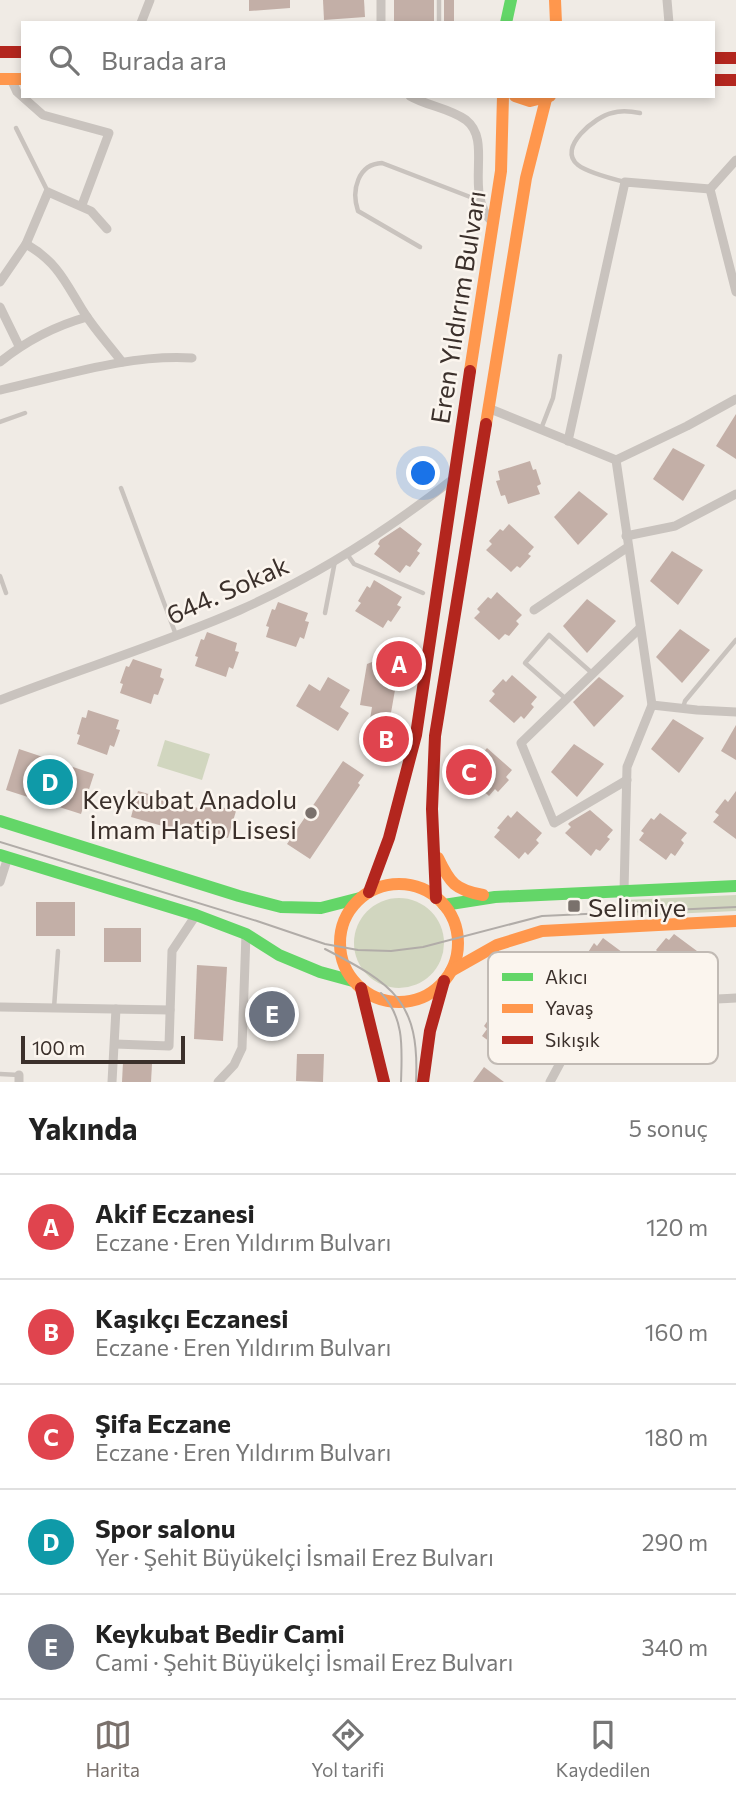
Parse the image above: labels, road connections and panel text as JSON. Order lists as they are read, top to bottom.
{
  "streets": {
    "main road": ["Eren Yıldırım Bulvarı"],
    "street": ["644. Sokak"]
  },
  "crossings": [
    ["Eren Yıldırım Bulvarı", "644. Sokak"]
  ],
  "places": {
    "other": ["Keykubat Anadolu İmam Hatip Lisesi"],
    "transit": ["Selimiye"]
  },
  "legend": ["Akıcı", "Yavaş", "Sıkışık"],
  "scale_bar": "100 m",
  "page": {
    "search": "Burada ara",
    "pins": [
      "A",
      "B",
      "C",
      "D",
      "E"
    ],
    "scale": "100 m",
    "heading": ["Yakında", "5 sonuç"],
    "list": [
      {
        "mark": "A",
        "name": "Akif Eczanesi",
        "note": "Eczane · Eren Yıldırım Bulvarı",
        "value": "120 m"
      },
      {
        "mark": "B",
        "name": "Kaşıkçı Eczanesi",
        "note": "Eczane · Eren Yıldırım Bulvarı",
        "value": "160 m"
      },
      {
        "mark": "C",
        "name": "Şifa Eczane",
        "note": "Eczane · Eren Yıldırım Bulvarı",
        "value": "180 m"
      },
      {
        "mark": "D",
        "name": "Spor salonu",
        "note": "Yer · Şehit Büyükelçi İsmail Erez Bulvarı",
        "value": "290 m"
      },
      {
        "mark": "E",
        "name": "Keykubat Bedir Cami",
        "note": "Cami · Şehit Büyükelçi İsmail Erez Bulvarı",
        "value": "340 m"
      }
    ],
    "nav": ["Harita", "Yol tarifi", "Kaydedilen"]
  }
}
